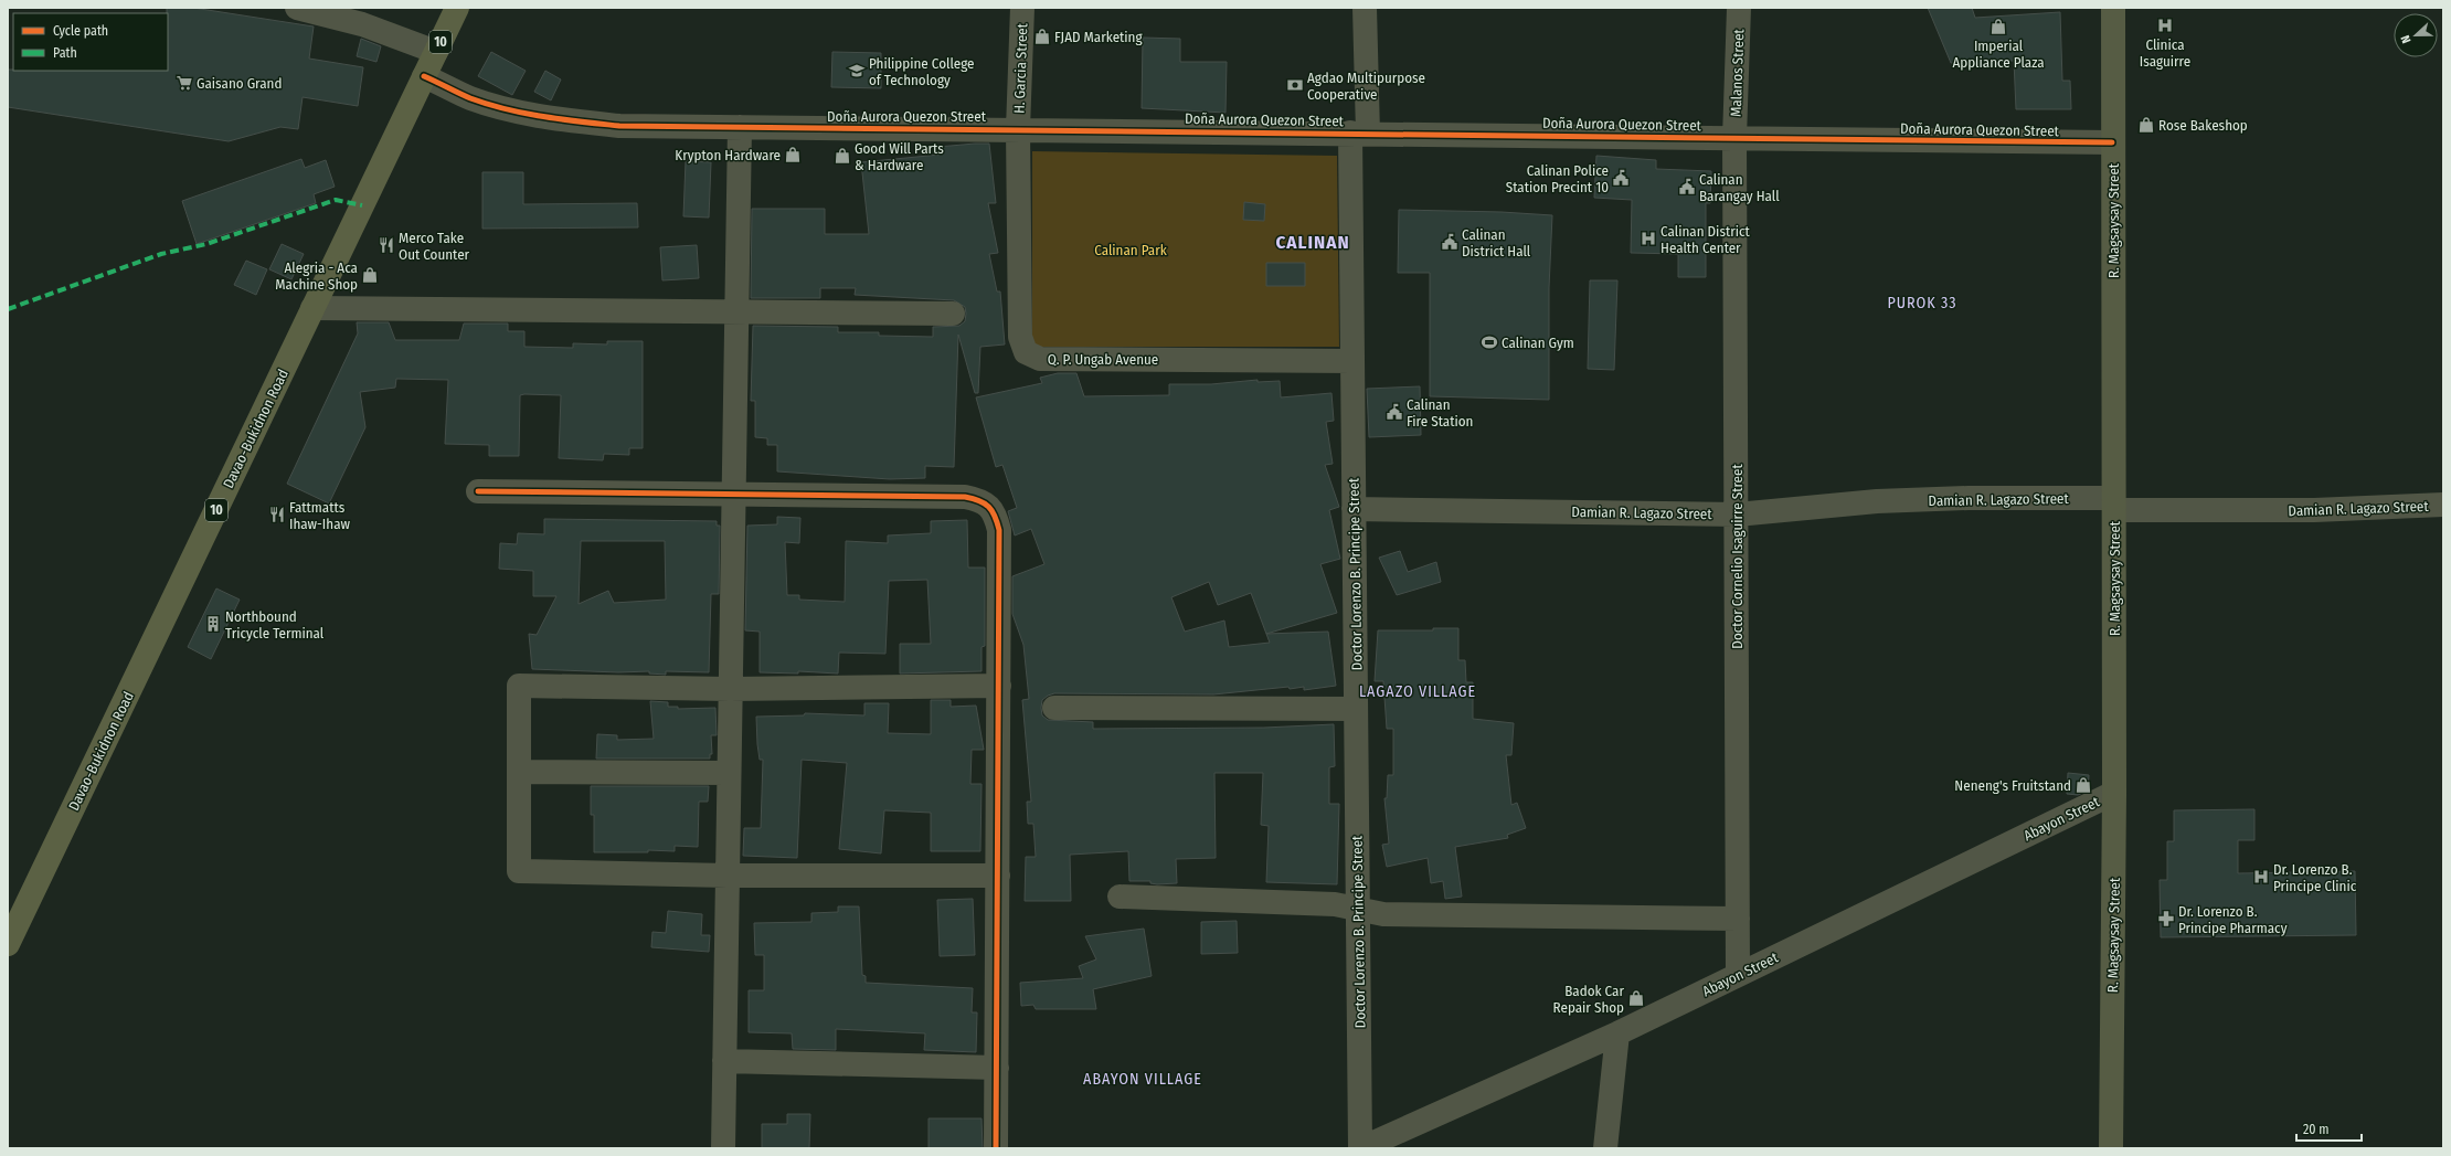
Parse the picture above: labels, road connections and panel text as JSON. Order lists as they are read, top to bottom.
{
  "streets": {
    "highway": ["10", "Davao-Bukidnon Road"],
    "main road": ["R. Magsaysay Street"],
    "street": [
      "H. Garcia Street",
      "Malanos Street",
      "Doña Aurora Quezon Street",
      "Q. P. Ungab Avenue",
      "Damian R. Lagazo Street",
      "Doctor Cornelio Isaguirre Street",
      "Doctor Lorenzo B. Principe Street",
      "Abayon Street"
    ]
  },
  "crossings": [
    ["H. Garcia Street", "Doña Aurora Quezon Street"],
    ["H. Garcia Street", "Q. P. Ungab Avenue"],
    ["Malanos Street", "Doña Aurora Quezon Street"],
    ["Malanos Street", "Doctor Cornelio Isaguirre Street"],
    ["Doña Aurora Quezon Street", "R. Magsaysay Street"],
    ["Doña Aurora Quezon Street", "Q. P. Ungab Avenue"],
    ["Doña Aurora Quezon Street", "Davao-Bukidnon Road"],
    ["Doña Aurora Quezon Street", "Doctor Cornelio Isaguirre Street"],
    ["Doña Aurora Quezon Street", "Doctor Lorenzo B. Principe Street"],
    ["R. Magsaysay Street", "Damian R. Lagazo Street"],
    ["R. Magsaysay Street", "Abayon Street"],
    ["Q. P. Ungab Avenue", "Doctor Lorenzo B. Principe Street"],
    ["Damian R. Lagazo Street", "Doctor Cornelio Isaguirre Street"],
    ["Damian R. Lagazo Street", "Doctor Lorenzo B. Principe Street"],
    ["Doctor Cornelio Isaguirre Street", "Abayon Street"],
    ["Doctor Lorenzo B. Principe Street", "Abayon Street"]
  ],
  "districts": [
    "CALINAN",
    "PUROK 33",
    "LAGAZO VILLAGE",
    "ABAYON VILLAGE"
  ],
  "parks": ["Calinan Park"],
  "places": {
    "hospital": ["Clinica Isaguirre", "Calinan District Health Center", "Dr. Lorenzo B. Principe Clinic"],
    "shop": [
      "Imperial Appliance Plaza",
      "FJAD Marketing",
      "Rose Bakeshop",
      "Krypton Hardware",
      "Good Will Parts & Hardware",
      "Alegria - Aca Machine Shop",
      "Neneng's Fruitstand",
      "Badok Car Repair Shop"
    ],
    "school or university": ["Philippine College of Technology"],
    "supermarket": ["Gaisano Grand"],
    "bank": ["Agdao Multipurpose Cooperative"],
    "public building": [
      "Calinan Police Station Precint 10",
      "Calinan Barangay Hall",
      "Calinan District Hall",
      "Calinan Fire Station"
    ],
    "restaurant": ["Merco Take Out Counter", "Fattmatts Ihaw-Ihaw"],
    "sports": ["Calinan Gym"],
    "building": ["Northbound Tricycle Terminal"],
    "pharmacy": ["Dr. Lorenzo B. Principe Pharmacy"]
  },
  "legend": ["Cycle path", "Path"],
  "scale_bar": "20 m",
  "north": "left"
}
